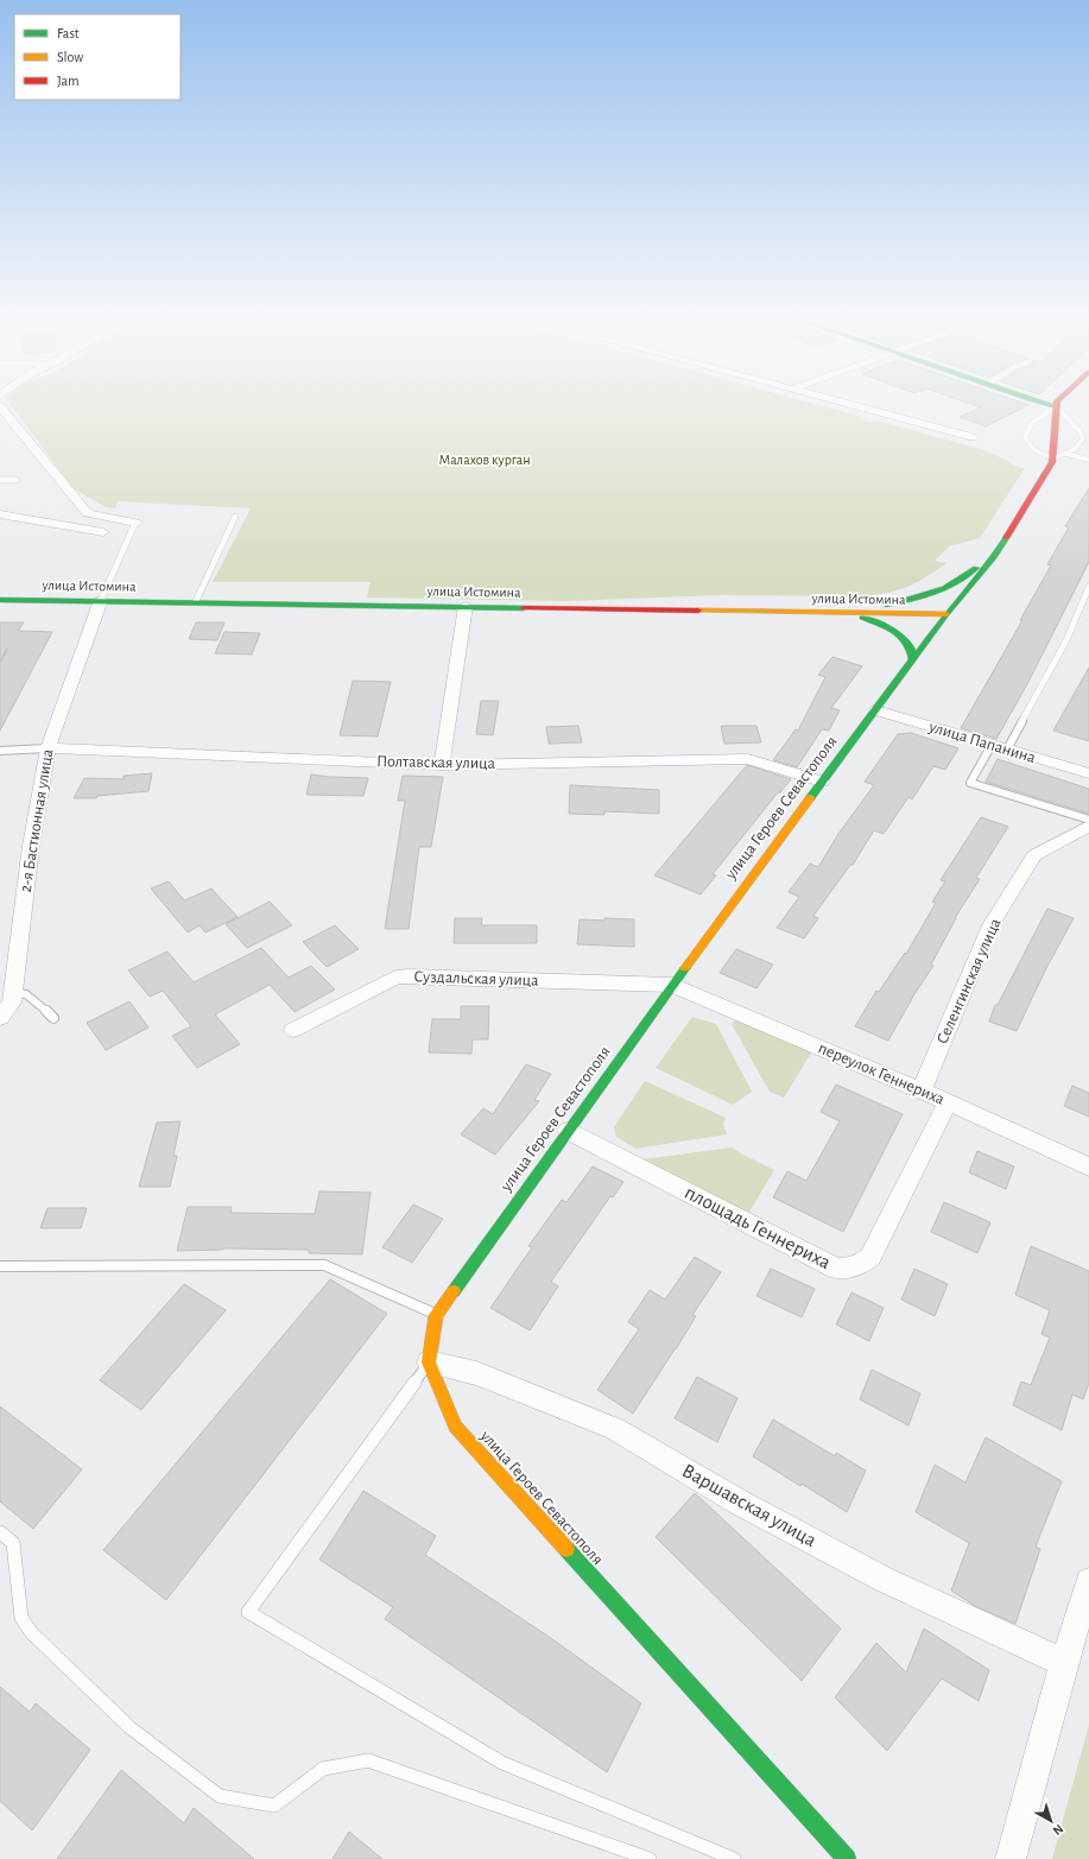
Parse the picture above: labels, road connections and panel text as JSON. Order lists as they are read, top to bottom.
{
  "streets": {
    "main road": ["улица Истомина", "улица Героев Севастополя"],
    "street": [
      "улица Папанина",
      "Полтавская улица",
      "2-я Бастионная улица",
      "Суздальская улица",
      "Селенгинская улица",
      "переулок Геннериха",
      "площадь Геннериха",
      "Варшавская улица"
    ]
  },
  "crossings": [
    ["улица Истомина", "улица Героев Севастополя"],
    ["улица Истомина", "2-я Бастионная улица"],
    ["улица Папанина", "улица Героев Севастополя"],
    ["Полтавская улица", "улица Героев Севастополя"],
    ["Полтавская улица", "2-я Бастионная улица"],
    ["улица Героев Севастополя", "Суздальская улица"],
    ["улица Героев Севастополя", "переулок Геннериха"],
    ["улица Героев Севастополя", "площадь Геннериха"],
    ["улица Героев Севастополя", "Варшавская улица"],
    ["Суздальская улица", "переулок Геннериха"],
    ["Селенгинская улица", "переулок Геннериха"],
    ["переулок Геннериха", "площадь Геннериха"]
  ],
  "parks": ["Малахов курган"],
  "legend": ["Fast", "Slow", "Jam"],
  "north": "bottom right"
}
